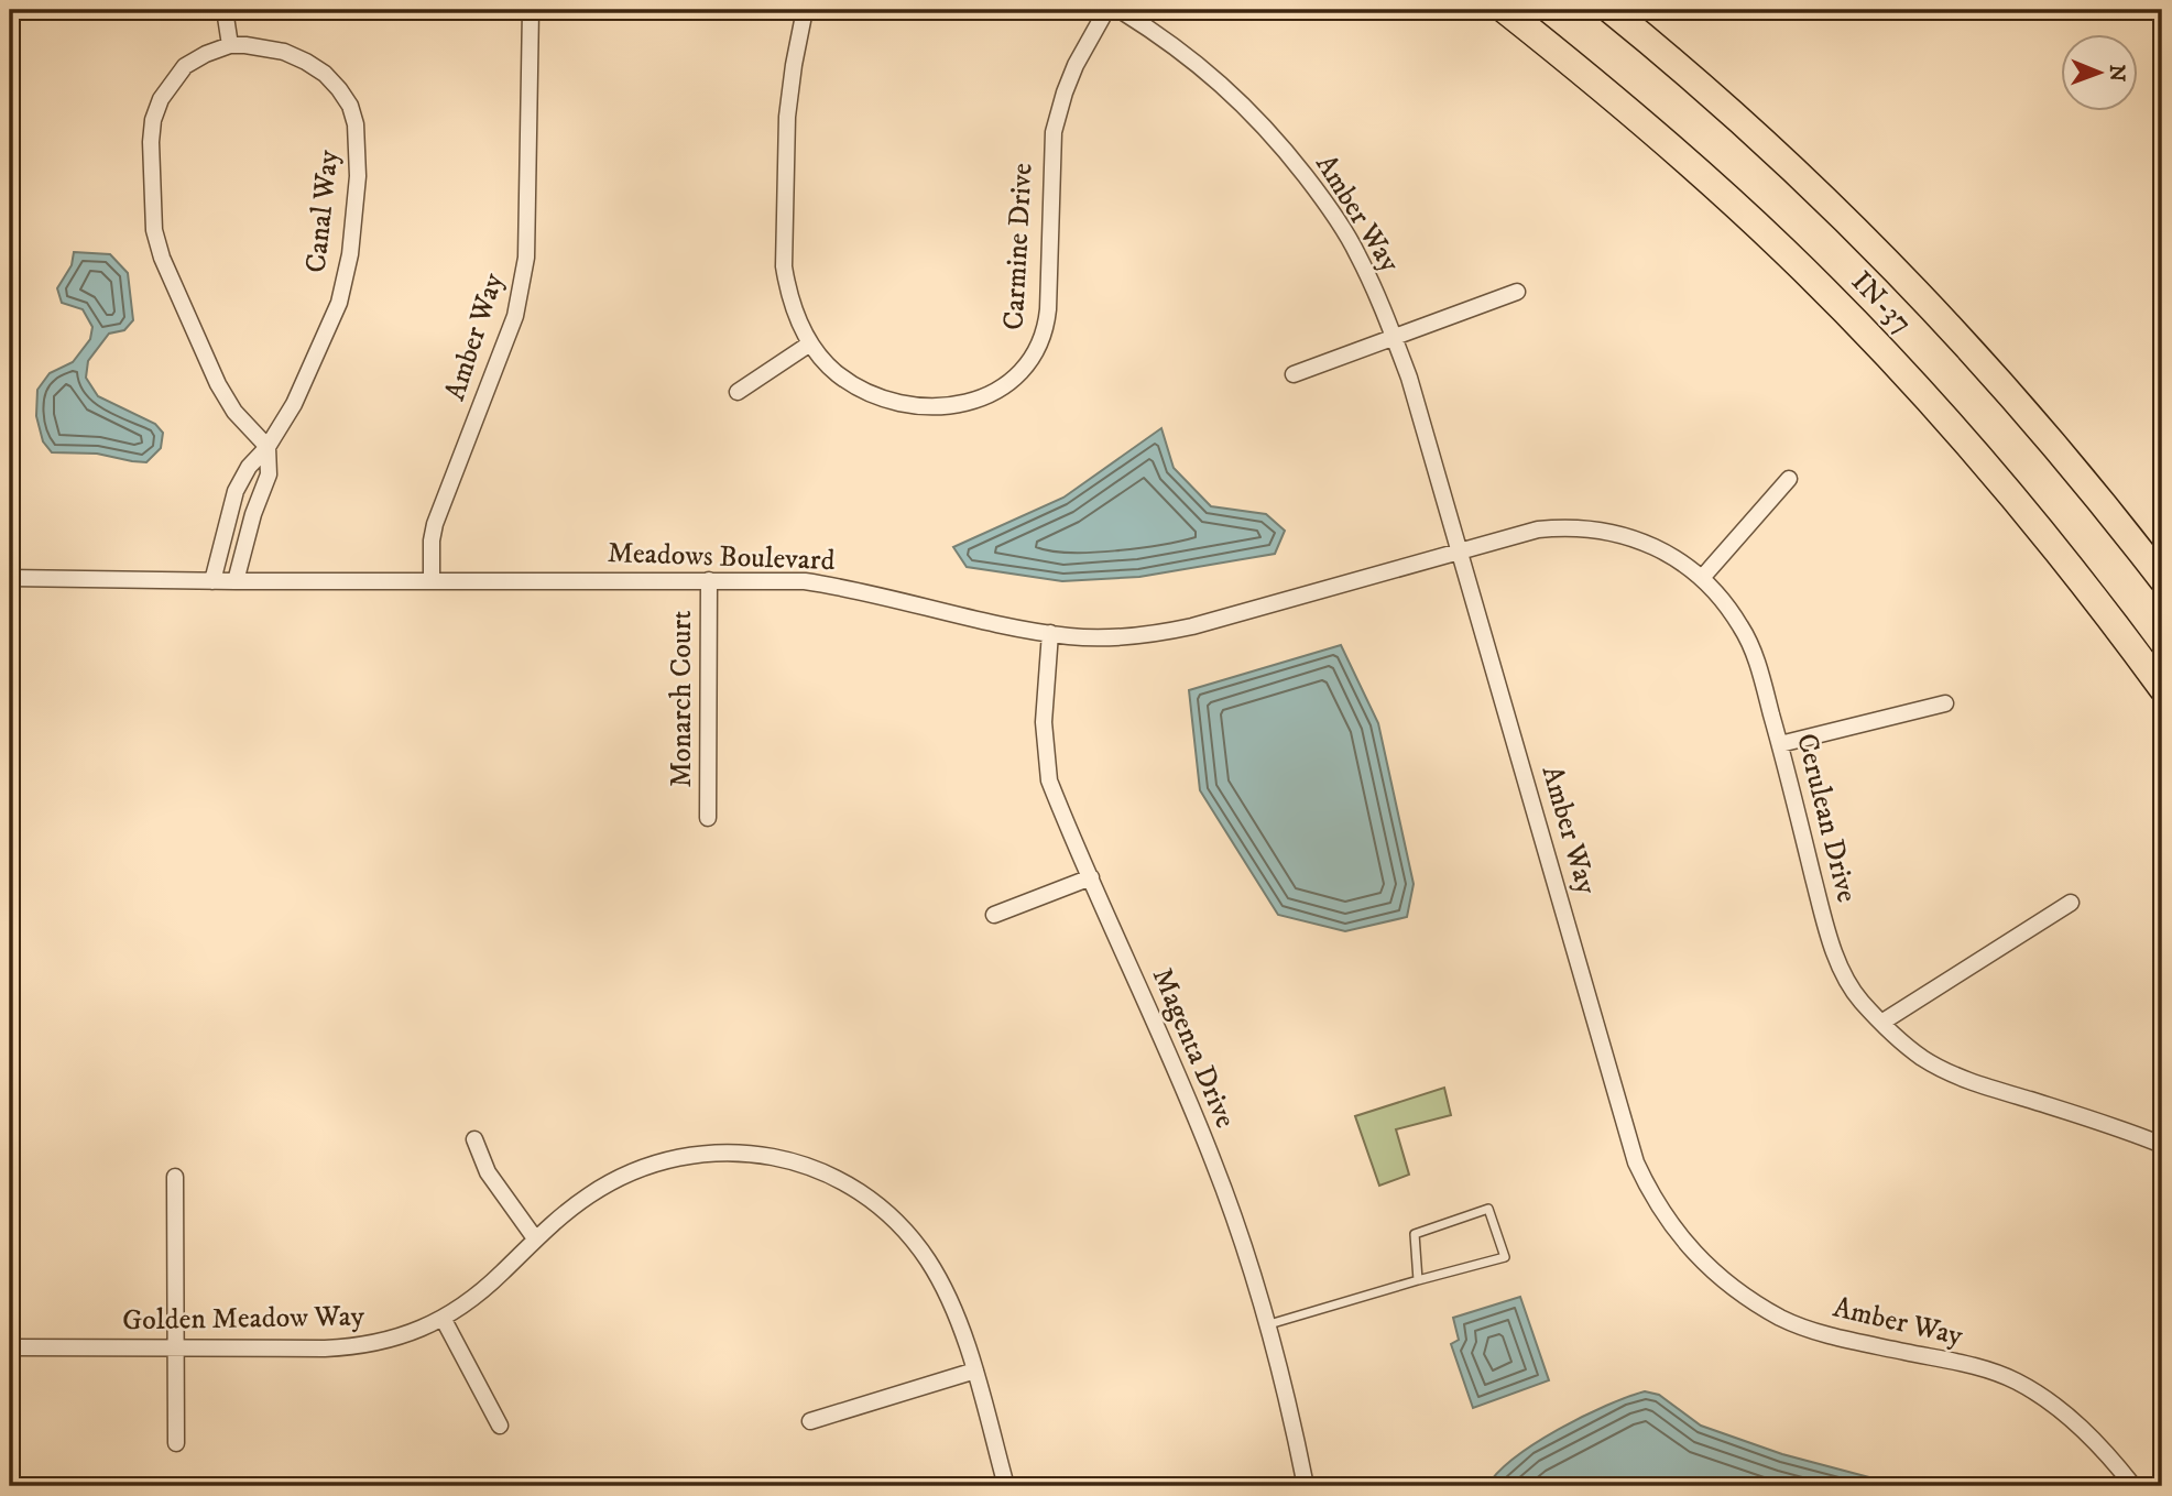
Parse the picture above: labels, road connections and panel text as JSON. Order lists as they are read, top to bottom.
{
  "streets": {
    "highway": ["IN-37"],
    "street": [
      "Canal Way",
      "Amber Way",
      "Carmine Drive",
      "Meadows Boulevard",
      "Monarch Court",
      "Cerulean Drive",
      "Magenta Drive",
      "Golden Meadow Way"
    ]
  },
  "crossings": [
    ["Canal Way", "Meadows Boulevard"],
    ["Amber Way", "Meadows Boulevard"],
    ["Amber Way", "Cerulean Drive"],
    ["Meadows Boulevard", "Monarch Court"],
    ["Meadows Boulevard", "Cerulean Drive"],
    ["Meadows Boulevard", "Magenta Drive"]
  ],
  "north": "right"
}
